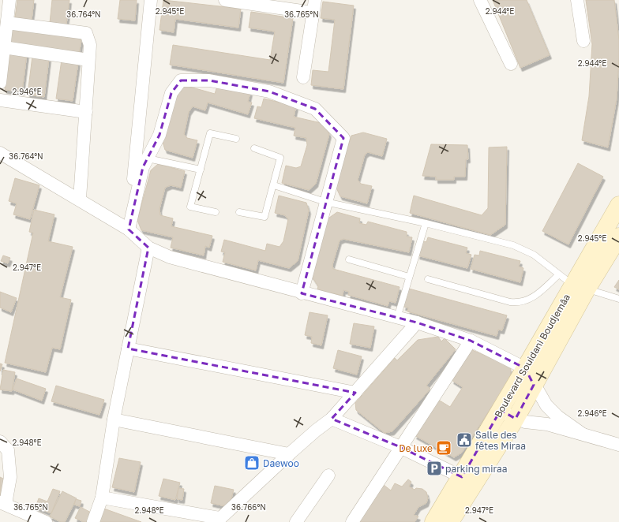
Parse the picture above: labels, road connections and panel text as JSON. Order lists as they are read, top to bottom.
{
  "streets": {
    "main road": ["Boulevard Souidani Boudjemâa"]
  },
  "places": {
    "public building": ["Salle des fêtes Miraa"],
    "cafe": ["De luxe"],
    "shop": ["Daewoo"],
    "parking": ["parking miraa"]
  },
  "coordinates": [
    "2.945°E",
    "2.944°E",
    "36.764°N",
    "36.765°N",
    "2.946°E",
    "2.947°E",
    "2.948°E",
    "36.766°N"
  ]
}
